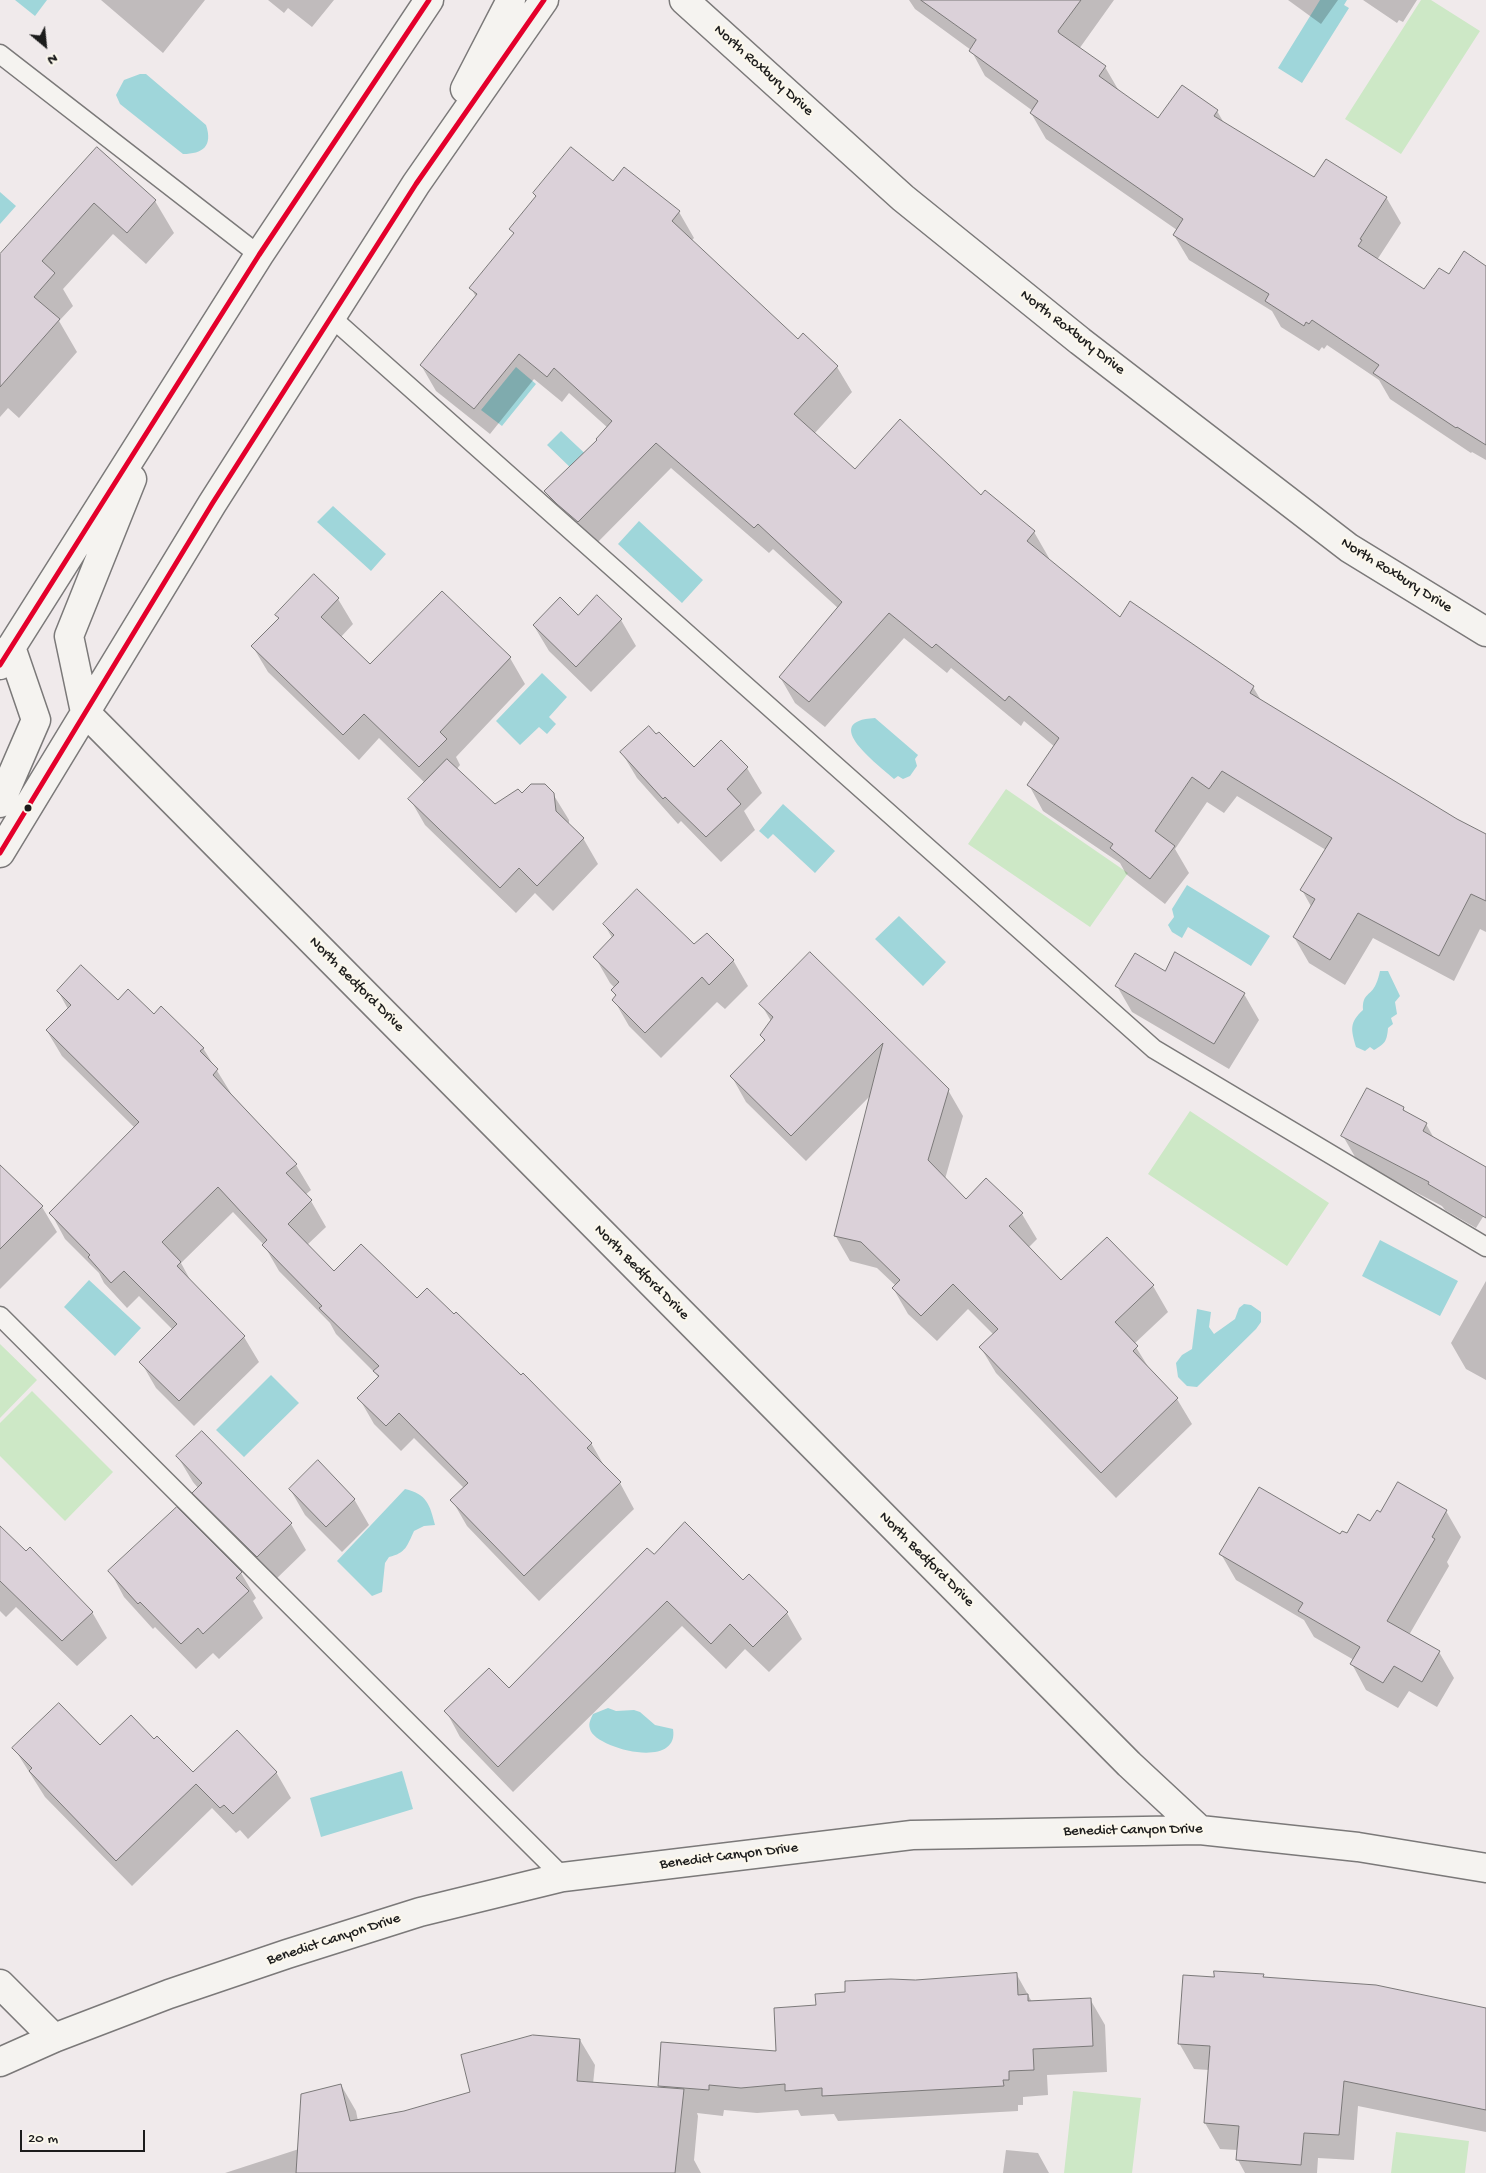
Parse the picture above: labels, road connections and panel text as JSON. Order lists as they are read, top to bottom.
{
  "streets": {
    "street": ["North Roxbury Drive", "North Bedford Drive", "Benedict Canyon Drive"]
  },
  "crossings": [
    ["North Bedford Drive", "Benedict Canyon Drive"]
  ],
  "scale_bar": "20 m",
  "north": "bottom right"
}
